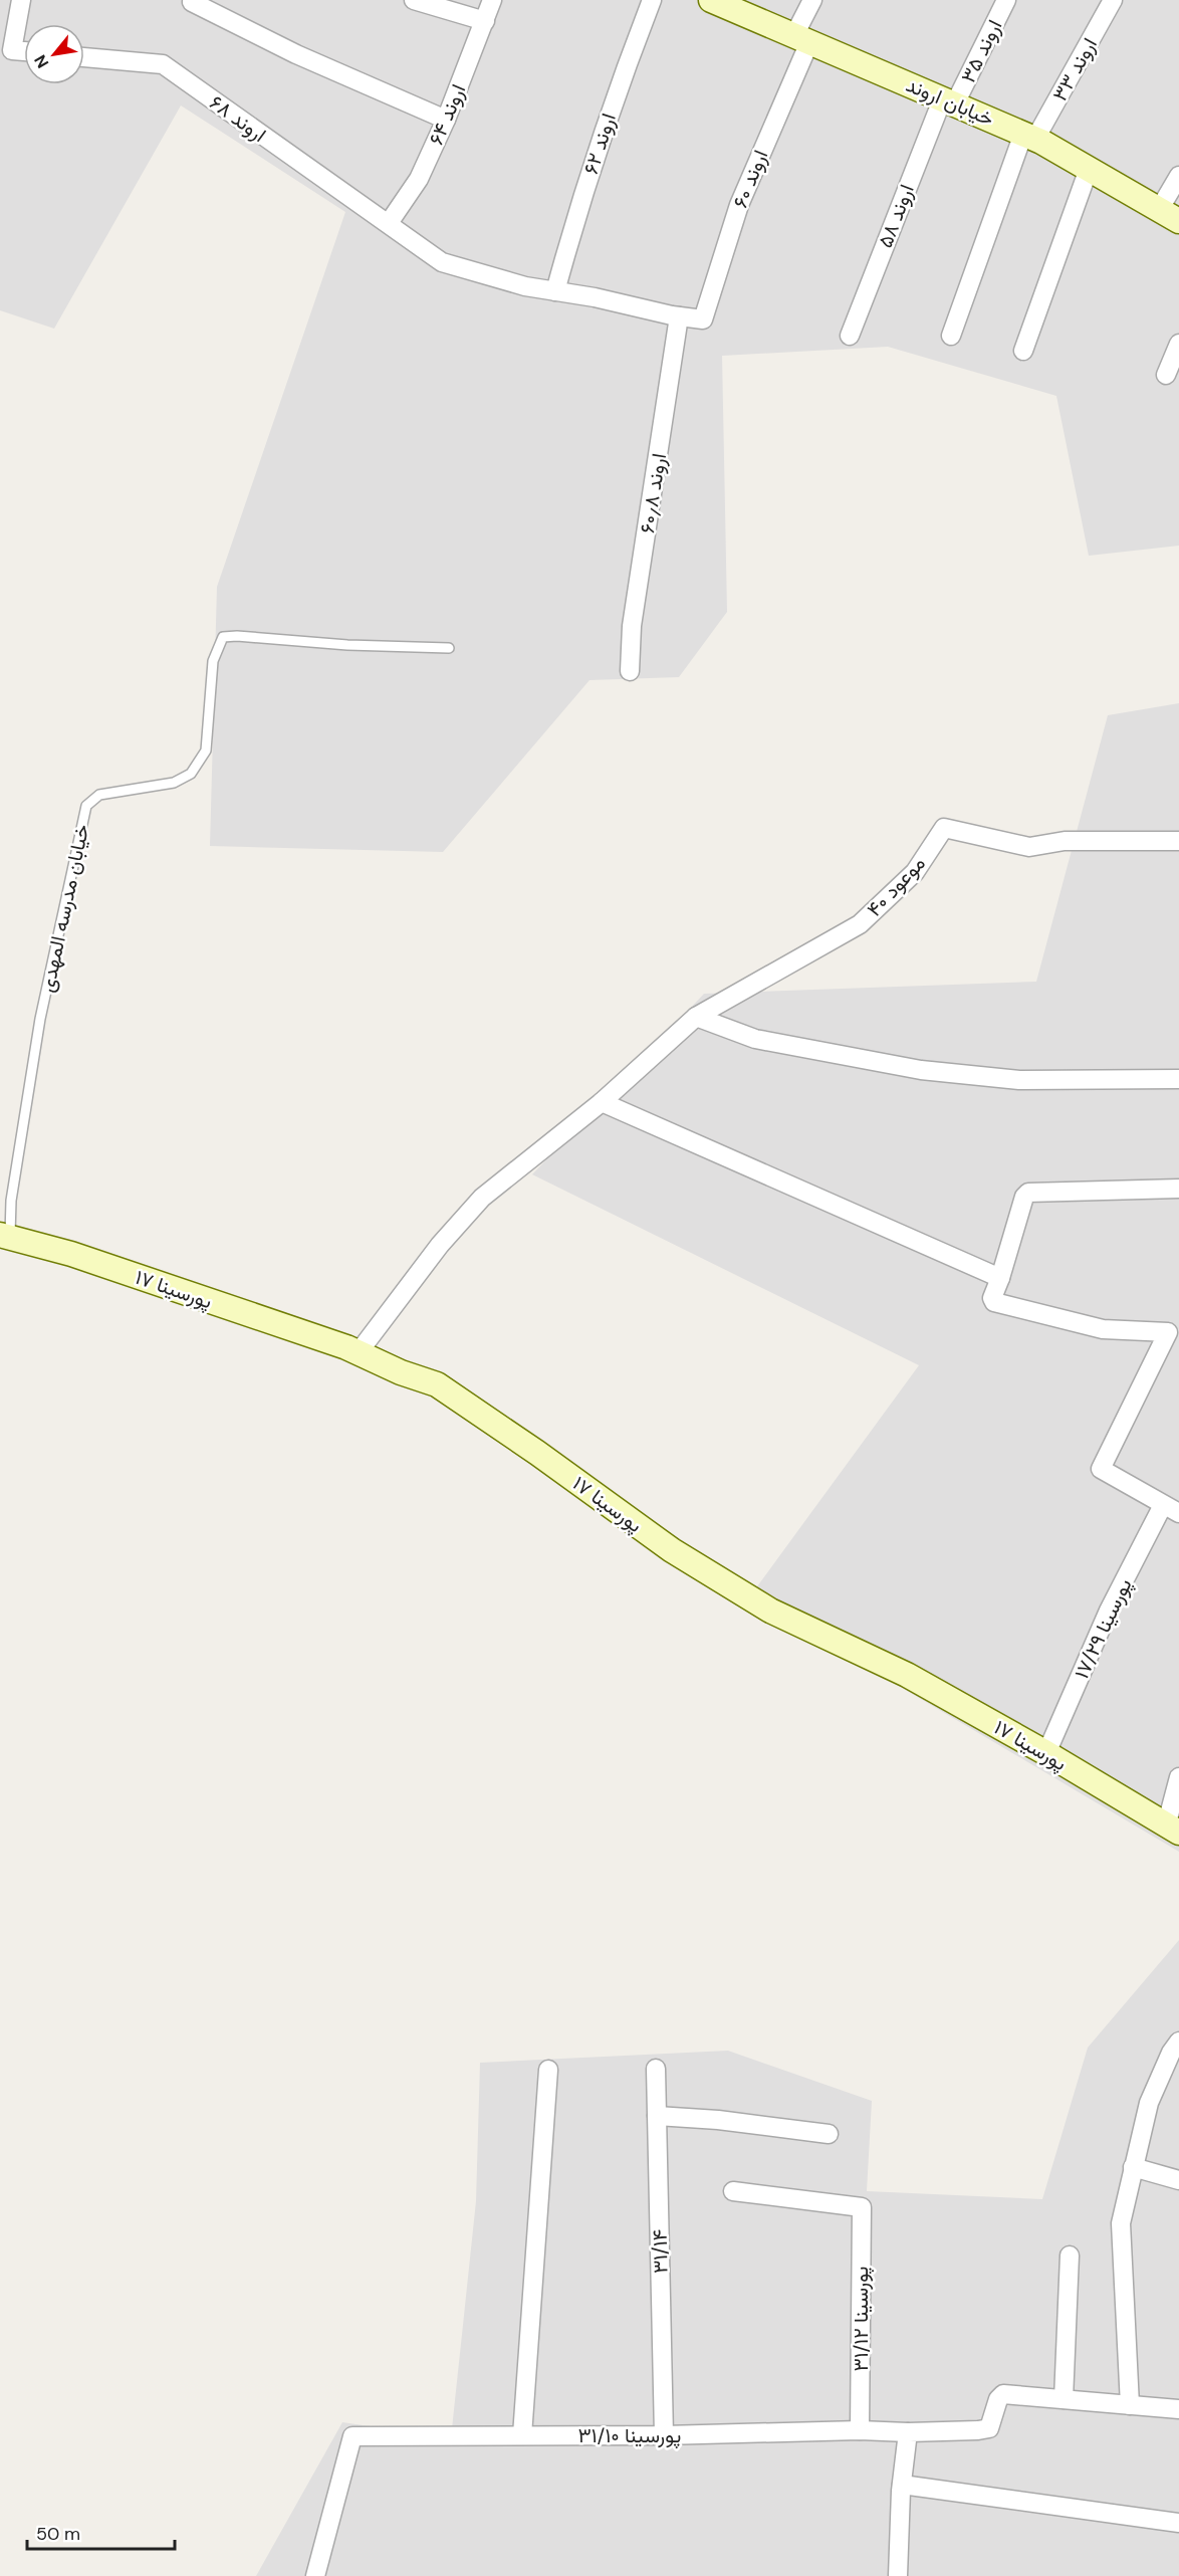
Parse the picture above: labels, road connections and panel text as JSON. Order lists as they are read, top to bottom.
{
  "streets": {
    "street": [
      "اروند ۳۵",
      "اروند ۳۳",
      "خیابان اروند",
      "اروند ۶۴",
      "اروند ۶۸",
      "اروند ۶۲",
      "اروند ۶۰",
      "اروند ۵۸",
      "اروند ۶۰٫۸",
      "موعود ۴۰",
      "پورسینا ۱۷",
      "پورسینا ۱۷/۲۹",
      "۳۱/۱۴",
      "پورسینا ۳۱/۱۲",
      "پورسینا ۳۱/۱۰"
    ],
    "lane": ["خیابان مدرسه المهدی"]
  },
  "crossings": [
    ["اروند ۳۵", "خیابان اروند"],
    ["اروند ۳۵", "اروند ۵۸"],
    ["اروند ۳۳", "خیابان اروند"],
    ["خیابان اروند", "اروند ۶۰"],
    ["خیابان اروند", "اروند ۵۸"],
    ["اروند ۶۴", "اروند ۶۸"],
    ["اروند ۶۸", "اروند ۶۲"],
    ["اروند ۶۸", "اروند ۶۰"],
    ["اروند ۶۸", "اروند ۶۰٫۸"],
    ["خیابان مدرسه المهدی", "پورسینا ۱۷"],
    ["پورسینا ۱۷", "پورسینا ۱۷/۲۹"],
    ["۳۱/۱۴", "پورسینا ۳۱/۱۰"],
    ["پورسینا ۳۱/۱۲", "پورسینا ۳۱/۱۰"]
  ],
  "scale_bar": "50 m",
  "north": "bottom left"
}
